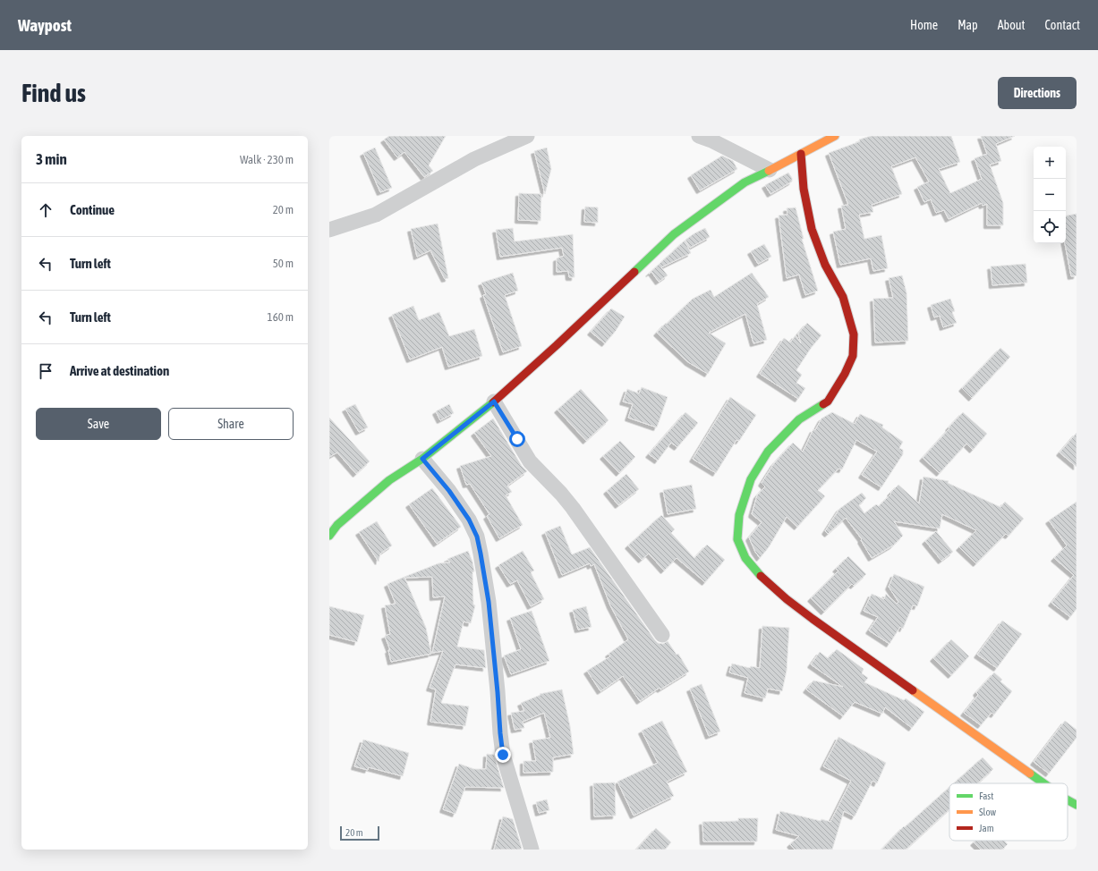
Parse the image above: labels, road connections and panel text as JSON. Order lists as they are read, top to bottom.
{
  "legend": ["Fast", "Slow", "Jam"],
  "scale_bar": "20 m",
  "page": {
    "header": "Waypost",
    "nav": [
      "Home",
      "Map",
      "About",
      "Contact"
    ],
    "buttons": [
      "Directions",
      ["Save", "Share"]
    ],
    "title": "Find us",
    "heading": ["3 min", "Walk · 230 m"],
    "map_buttons": ["+", "−"],
    "list": [
      ["Continue", "20 m"],
      ["Turn left", "50 m"],
      ["Turn left", "160 m"],
      "Arrive at destination"
    ],
    "scale": "20 m"
  }
}
